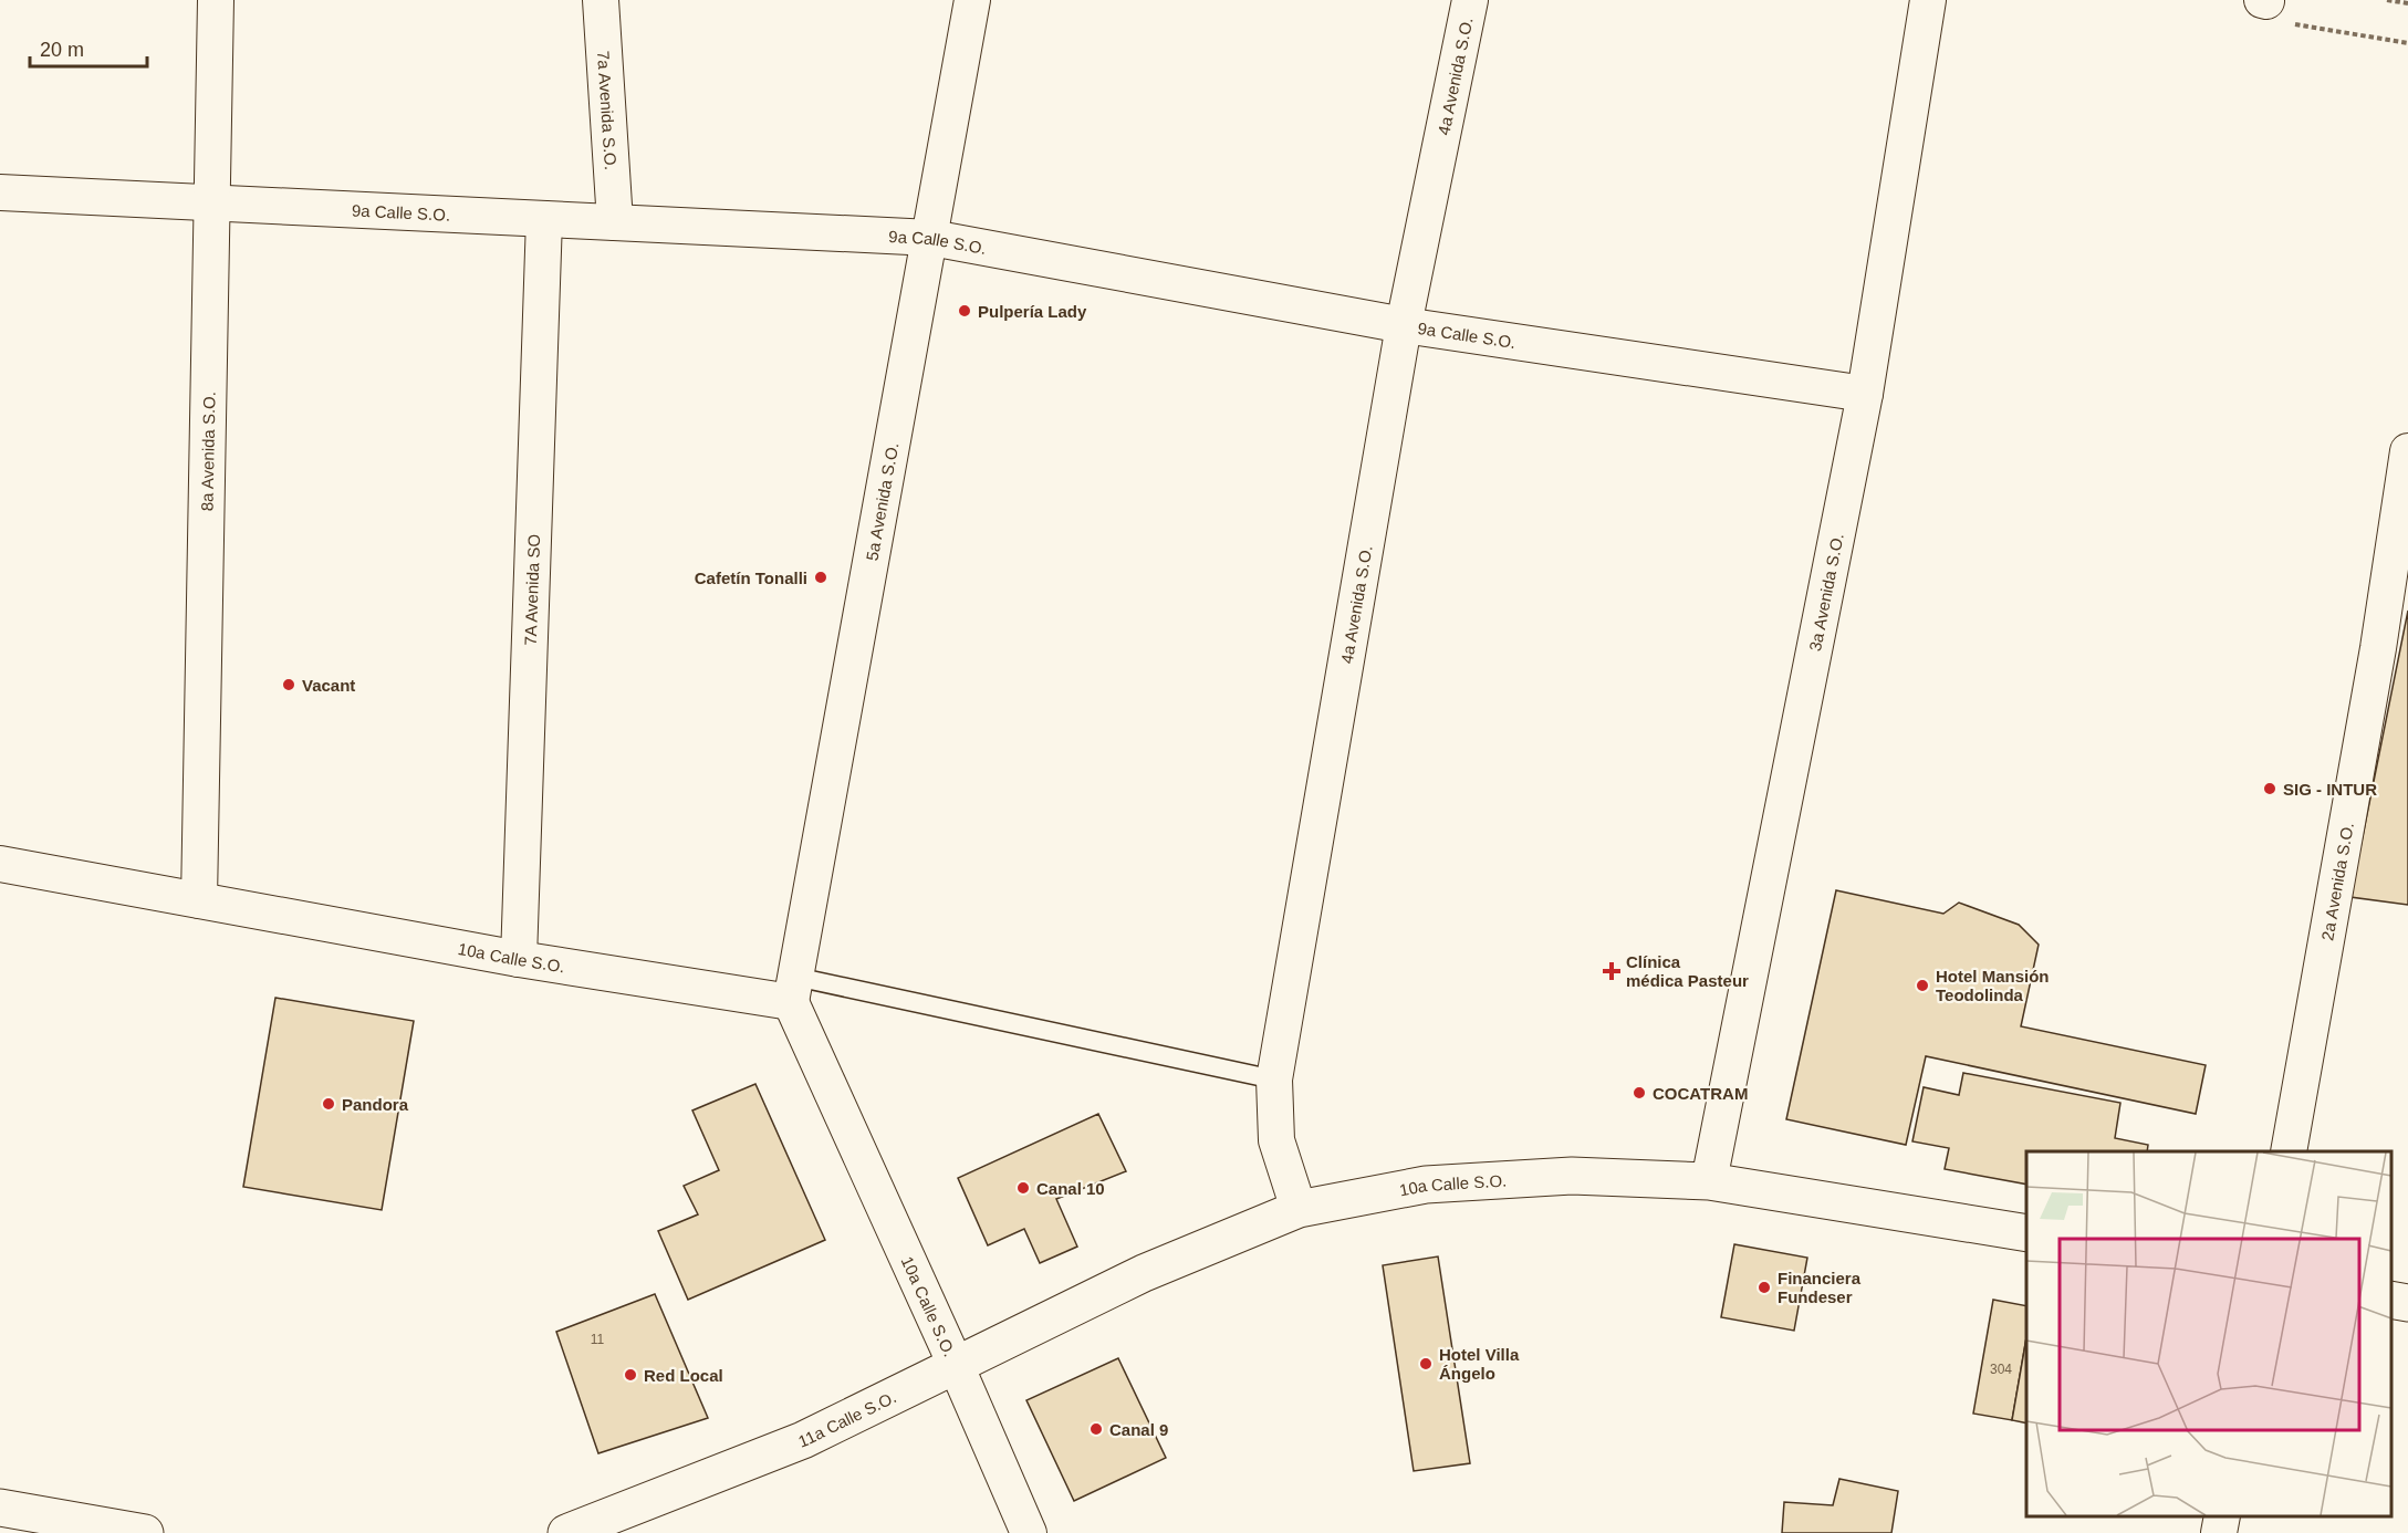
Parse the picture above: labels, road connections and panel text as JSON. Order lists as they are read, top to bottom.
{
  "streets": {
    "street": [
      "4a Avenida S.O.",
      "7a Avenida S.O.",
      "9a Calle S.O.",
      "8a Avenida S.O.",
      "5a Avenida S.O.",
      "7A Avenida SO",
      "3a Avenida S.O.",
      "2a Avenida S.O.",
      "10a Calle S.O.",
      "11a Calle S.O."
    ]
  },
  "crossings": [
    ["4a Avenida S.O.", "9a Calle S.O."],
    ["4a Avenida S.O.", "10a Calle S.O."],
    ["7a Avenida S.O.", "9a Calle S.O."],
    ["9a Calle S.O.", "8a Avenida S.O."],
    ["9a Calle S.O.", "5a Avenida S.O."],
    ["9a Calle S.O.", "7A Avenida SO"],
    ["9a Calle S.O.", "3a Avenida S.O."],
    ["8a Avenida S.O.", "10a Calle S.O."],
    ["5a Avenida S.O.", "10a Calle S.O."],
    ["7A Avenida SO", "10a Calle S.O."],
    ["3a Avenida S.O.", "10a Calle S.O."],
    ["10a Calle S.O.", "11a Calle S.O."]
  ],
  "places": {
    "other": [
      "Pulpería Lady",
      "Cafetín Tonalli",
      "Vacant",
      "SIG - INTUR",
      "Hotel Mansión Teodolinda",
      "COCATRAM",
      "Pandora",
      "Canal 10",
      "Financiera Fundeser",
      "Hotel Villa Ángelo",
      "Red Local",
      "Canal 9"
    ],
    "health": ["Clínica médica Pasteur"]
  },
  "house_numbers": ["11", "304"],
  "scale_bar": "20 m"
}
